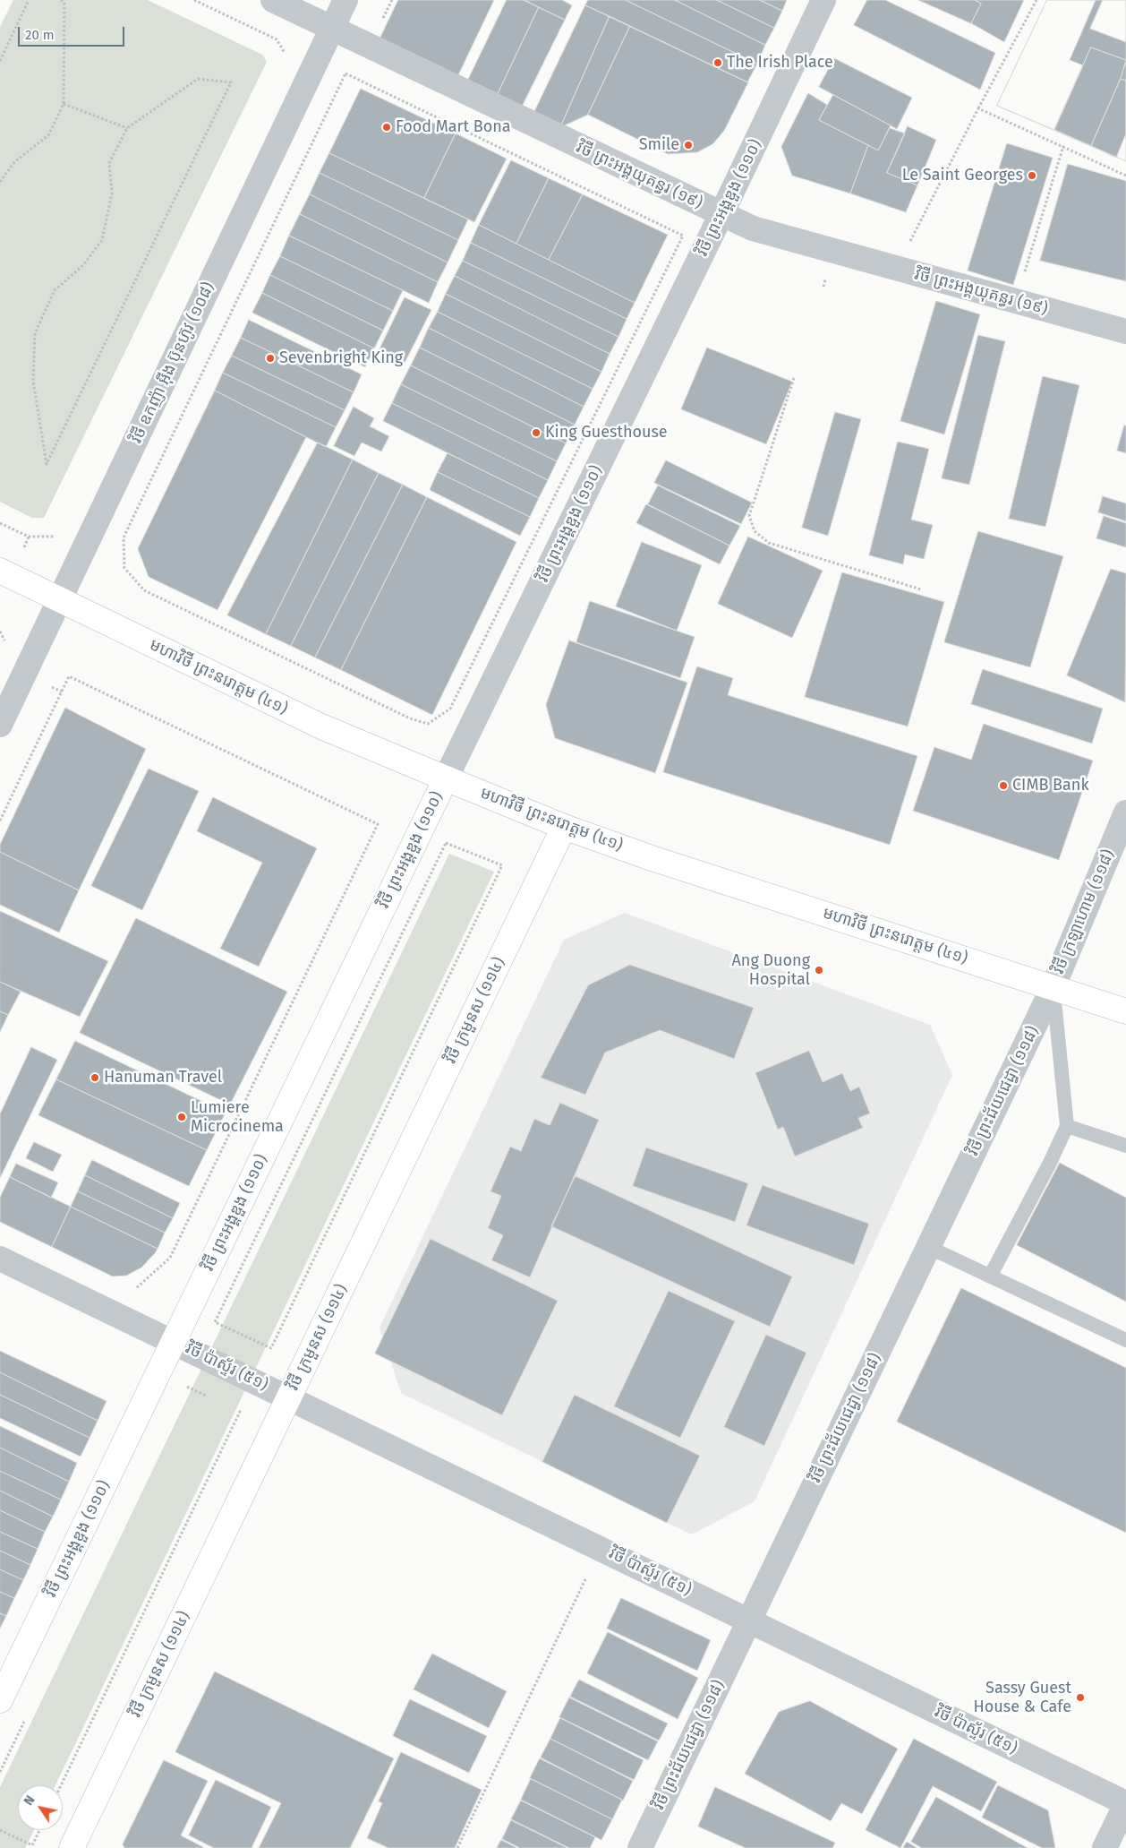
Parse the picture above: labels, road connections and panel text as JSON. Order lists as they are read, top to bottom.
{
  "streets": {
    "main road": ["វិថី ព្រះអង្គឌួង (១១០)", "មហាវិថី ព្រះនរោត្តម (៤១)", "វិថី ក្រមួនស (១១៤)"],
    "street": [
      "វិថី ព្រះអង្គយុគន្ធរ (១៩)",
      "វិថី ឧកញ៉ា អ៊ីង ប៊ុនហ៊ូវ (១០៨)",
      "វិថី ក្រឡាហោម (១១៨)",
      "វិថី ព្រះជ័យជេដ្ធា (១១៨)",
      "វិថី ប៉ាស្ទ័រ (៥១)"
    ]
  },
  "crossings": [
    ["វិថី ព្រះអង្គយុគន្ធរ (១៩)", "វិថី ព្រះអង្គឌួង (១១០)"],
    ["វិថី ព្រះអង្គយុគន្ធរ (១៩)", "វិថី ឧកញ៉ា អ៊ីង ប៊ុនហ៊ូវ (១០៨)"],
    ["វិថី ព្រះអង្គឌួង (១១០)", "មហាវិថី ព្រះនរោត្តម (៤១)"],
    ["វិថី ព្រះអង្គឌួង (១១០)", "វិថី ប៉ាស្ទ័រ (៥១)"],
    ["វិថី ឧកញ៉ា អ៊ីង ប៊ុនហ៊ូវ (១០៨)", "មហាវិថី ព្រះនរោត្តម (៤១)"],
    ["មហាវិថី ព្រះនរោត្តម (៤១)", "វិថី ក្រឡាហោម (១១៨)"],
    ["មហាវិថី ព្រះនរោត្តម (៤១)", "វិថី ក្រមួនស (១១៤)"],
    ["មហាវិថី ព្រះនរោត្តម (៤១)", "វិថី ព្រះជ័យជេដ្ធា (១១៨)"],
    ["វិថី ក្រឡាហោម (១១៨)", "វិថី ព្រះជ័យជេដ្ធា (១១៨)"],
    ["វិថី ក្រមួនស (១១៤)", "វិថី ប៉ាស្ទ័រ (៥១)"],
    ["វិថី ព្រះជ័យជេដ្ធា (១១៨)", "វិថី ប៉ាស្ទ័រ (៥១)"]
  ],
  "places": [
    "The Irish Place",
    "Food Mart Bona",
    "Smile",
    "Le Saint Georges",
    "Sevenbright King",
    "King Guesthouse",
    "CIMB Bank",
    "Ang Duong Hospital",
    "Hanuman Travel",
    "Lumiere Microcinema",
    "Sassy Guest House & Cafe"
  ],
  "scale_bar": "20 m",
  "north": "top left"
}
